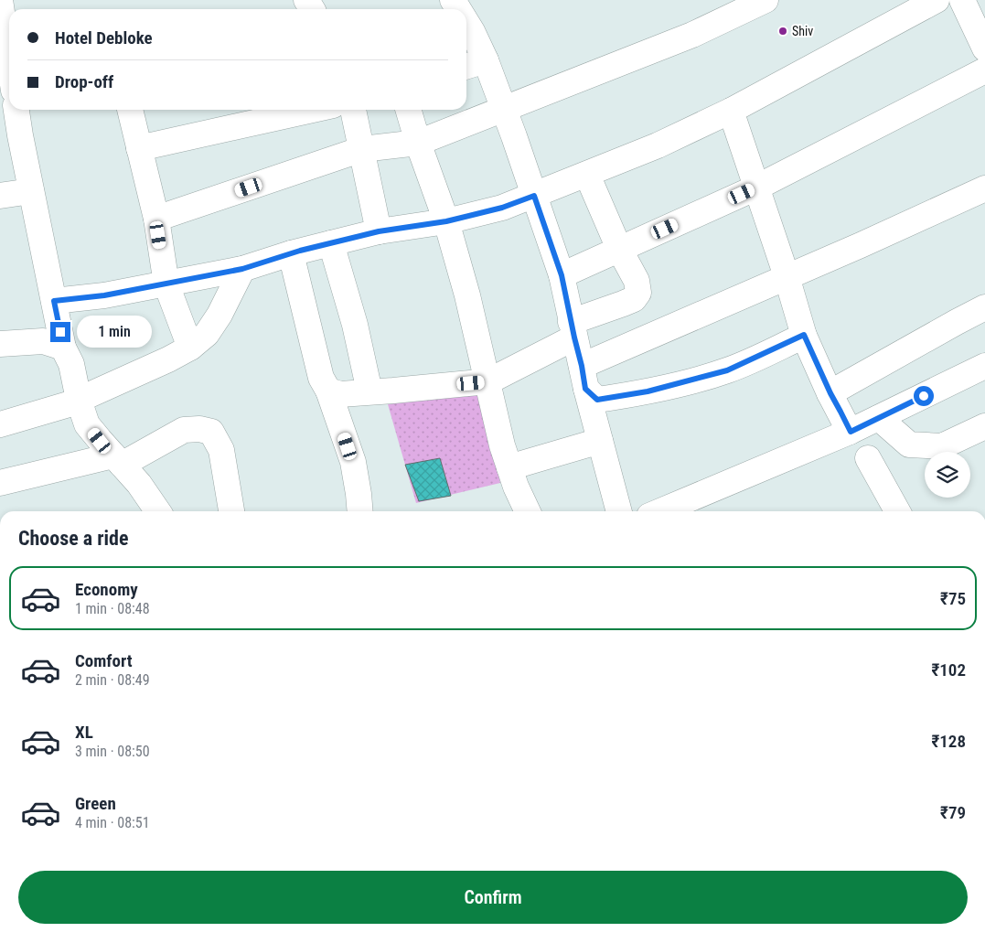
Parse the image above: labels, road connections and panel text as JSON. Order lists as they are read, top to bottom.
{
  "places": ["Shiv"],
  "page": {
    "banner": ["Hotel Debloke", "Drop-off"],
    "bubble": "1 min",
    "heading": "Choose a ride",
    "list": [
      {
        "name": "Economy",
        "note": "1 min · 08:48",
        "value": "₹75"
      },
      {
        "name": "Comfort",
        "note": "2 min · 08:49",
        "value": "₹102"
      },
      {
        "name": "XL",
        "note": "3 min · 08:50",
        "value": "₹128"
      },
      {
        "name": "Green",
        "note": "4 min · 08:51",
        "value": "₹79"
      }
    ],
    "buttons": "Confirm"
  }
}
